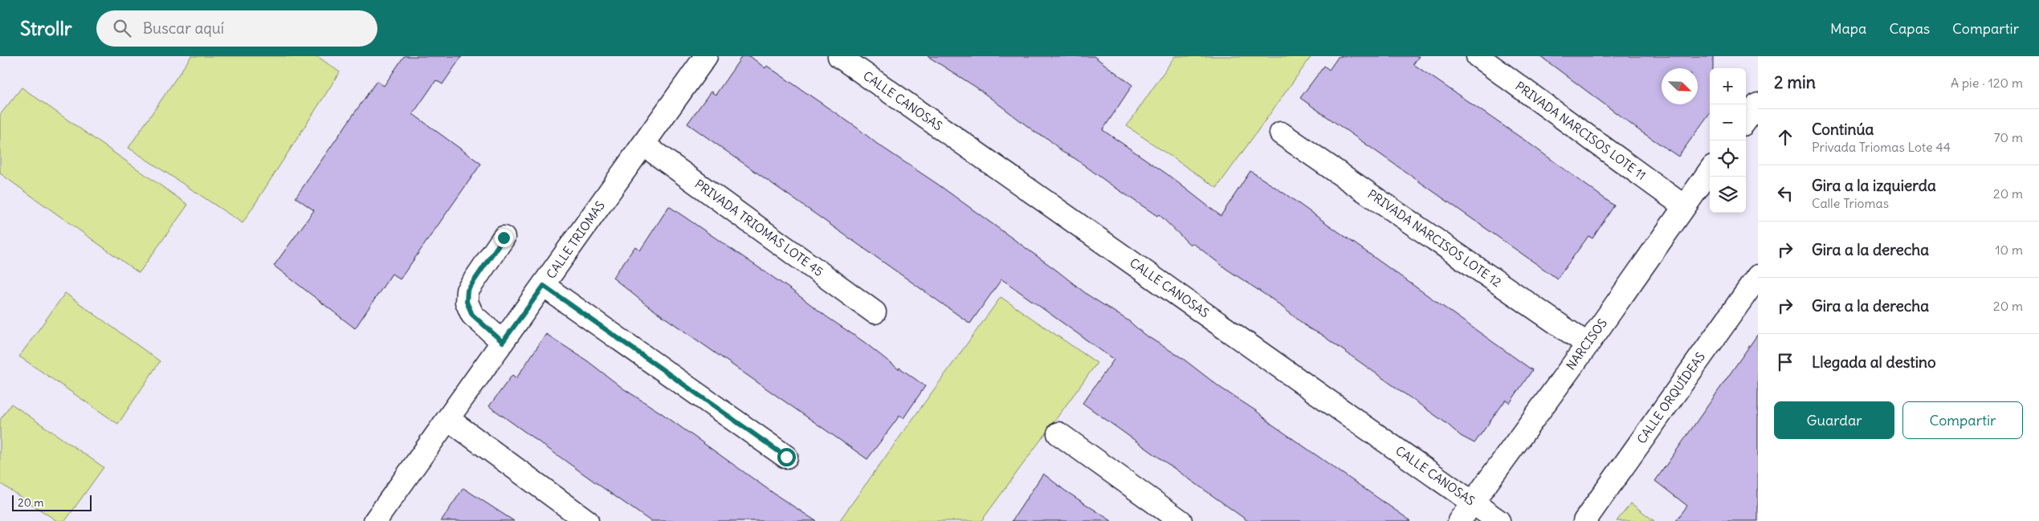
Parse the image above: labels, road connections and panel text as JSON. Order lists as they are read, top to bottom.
{
  "streets": {
    "street": [
      "CALLE CANOSAS",
      "PRIVADA NARCISOS LOTE 11",
      "PRIVADA TRIOMAS LOTE 45",
      "PRIVADA NARCISOS LOTE 12",
      "CALLE TRIOMAS",
      "NARCISOS",
      "CALLE ORQUÍDEAS"
    ]
  },
  "crossings": [
    ["CALLE CANOSAS", "NARCISOS"],
    ["PRIVADA NARCISOS LOTE 11", "NARCISOS"],
    ["PRIVADA TRIOMAS LOTE 45", "CALLE TRIOMAS"],
    ["PRIVADA NARCISOS LOTE 12", "NARCISOS"]
  ],
  "scale_bar": "20 m",
  "north": "bottom right",
  "page": {
    "header": "Strollr",
    "search": "Buscar aquí",
    "nav": ["Mapa", "Capas", "Compartir"],
    "heading": ["2 min", "A pie · 120 m"],
    "map_buttons": ["+", "−"],
    "list": [
      ["Continúa", "Privada Triomas Lote 44", "70 m"],
      ["Gira a la izquierda", "Calle Triomas", "20 m"],
      ["Gira a la derecha", "10 m"],
      ["Gira a la derecha", "20 m"],
      "Llegada al destino"
    ],
    "buttons": ["Guardar", "Compartir"],
    "scale": "20 m"
  }
}
